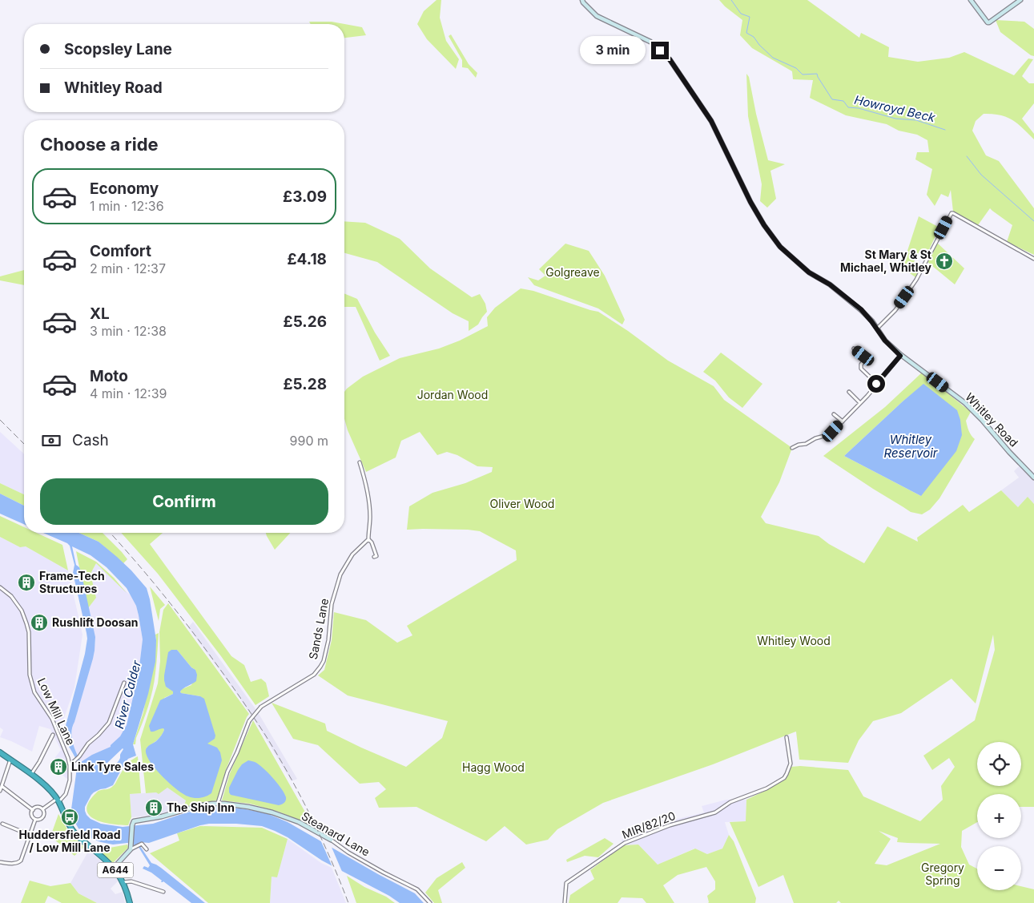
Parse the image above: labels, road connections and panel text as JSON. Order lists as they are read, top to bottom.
{
  "streets": {
    "highway": ["A644"],
    "street": [
      "Whitley Road",
      "Sands Lane",
      "Low Mill Lane",
      "MIR/82/20",
      "Steanard Lane"
    ]
  },
  "crossings": [
    ["Sands Lane", "Steanard Lane"],
    ["Low Mill Lane", "A644"]
  ],
  "water": ["Howroyd Beck", "Whitley Reservoir", "River Calder"],
  "parks": [
    "Golgreave",
    "Jordan Wood",
    "Oliver Wood",
    "Whitley Wood",
    "Hagg Wood",
    "Gregory Spring"
  ],
  "places": {
    "church": ["St Mary & St Michael, Whitley"],
    "building": [
      "Frame-Tech Structures",
      "Rushlift Doosan",
      "Link Tyre Sales",
      "The Ship Inn"
    ],
    "bus stop": ["Huddersfield Road / Low Mill Lane"]
  },
  "page": {
    "banner": ["Scopsley Lane", "Whitley Road"],
    "bubble": "3 min",
    "heading": "Choose a ride",
    "list": [
      {
        "name": "Economy",
        "note": "1 min · 12:36",
        "value": "£3.09"
      },
      {
        "name": "Comfort",
        "note": "2 min · 12:37",
        "value": "£4.18"
      },
      {
        "name": "XL",
        "note": "3 min · 12:38",
        "value": "£5.26"
      },
      {
        "name": "Moto",
        "note": "4 min · 12:39",
        "value": "£5.28"
      }
    ],
    "pay": ["Cash", "990 m"],
    "buttons": "Confirm",
    "map_buttons": ["+", "−"]
  }
}
